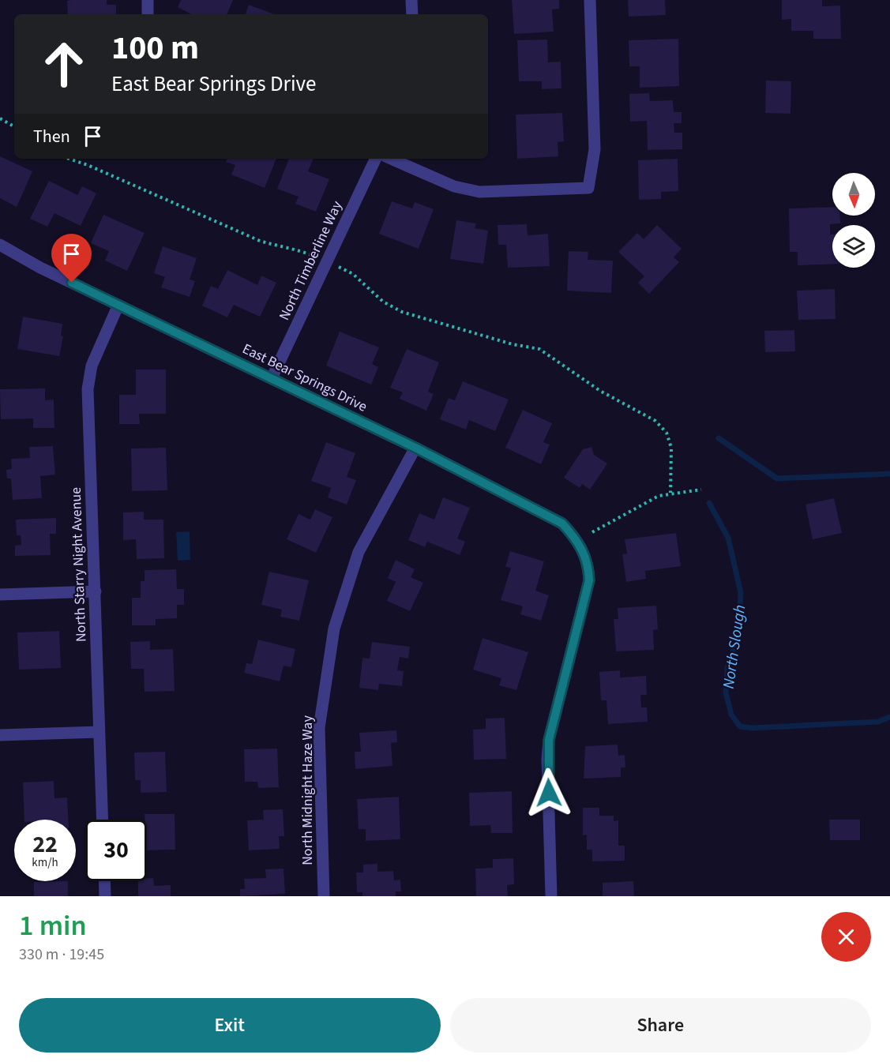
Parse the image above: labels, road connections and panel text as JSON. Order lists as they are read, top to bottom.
{
  "streets": {
    "street": [
      "North Timberline Way",
      "East Bear Springs Drive",
      "North Starry Night Avenue",
      "North Midnight Haze Way"
    ]
  },
  "crossings": [
    ["North Timberline Way", "East Bear Springs Drive"],
    ["East Bear Springs Drive", "North Starry Night Avenue"],
    ["East Bear Springs Drive", "North Midnight Haze Way"]
  ],
  "water": ["North Slough"],
  "north": "bottom",
  "page": {
    "turn": ["100 m", "East Bear Springs Drive"],
    "then": "Then",
    "speed": "22 km/h",
    "limit": "30",
    "heading": ["1 min", "330 m · 19:45"],
    "buttons": ["Exit", "Share"]
  }
}
